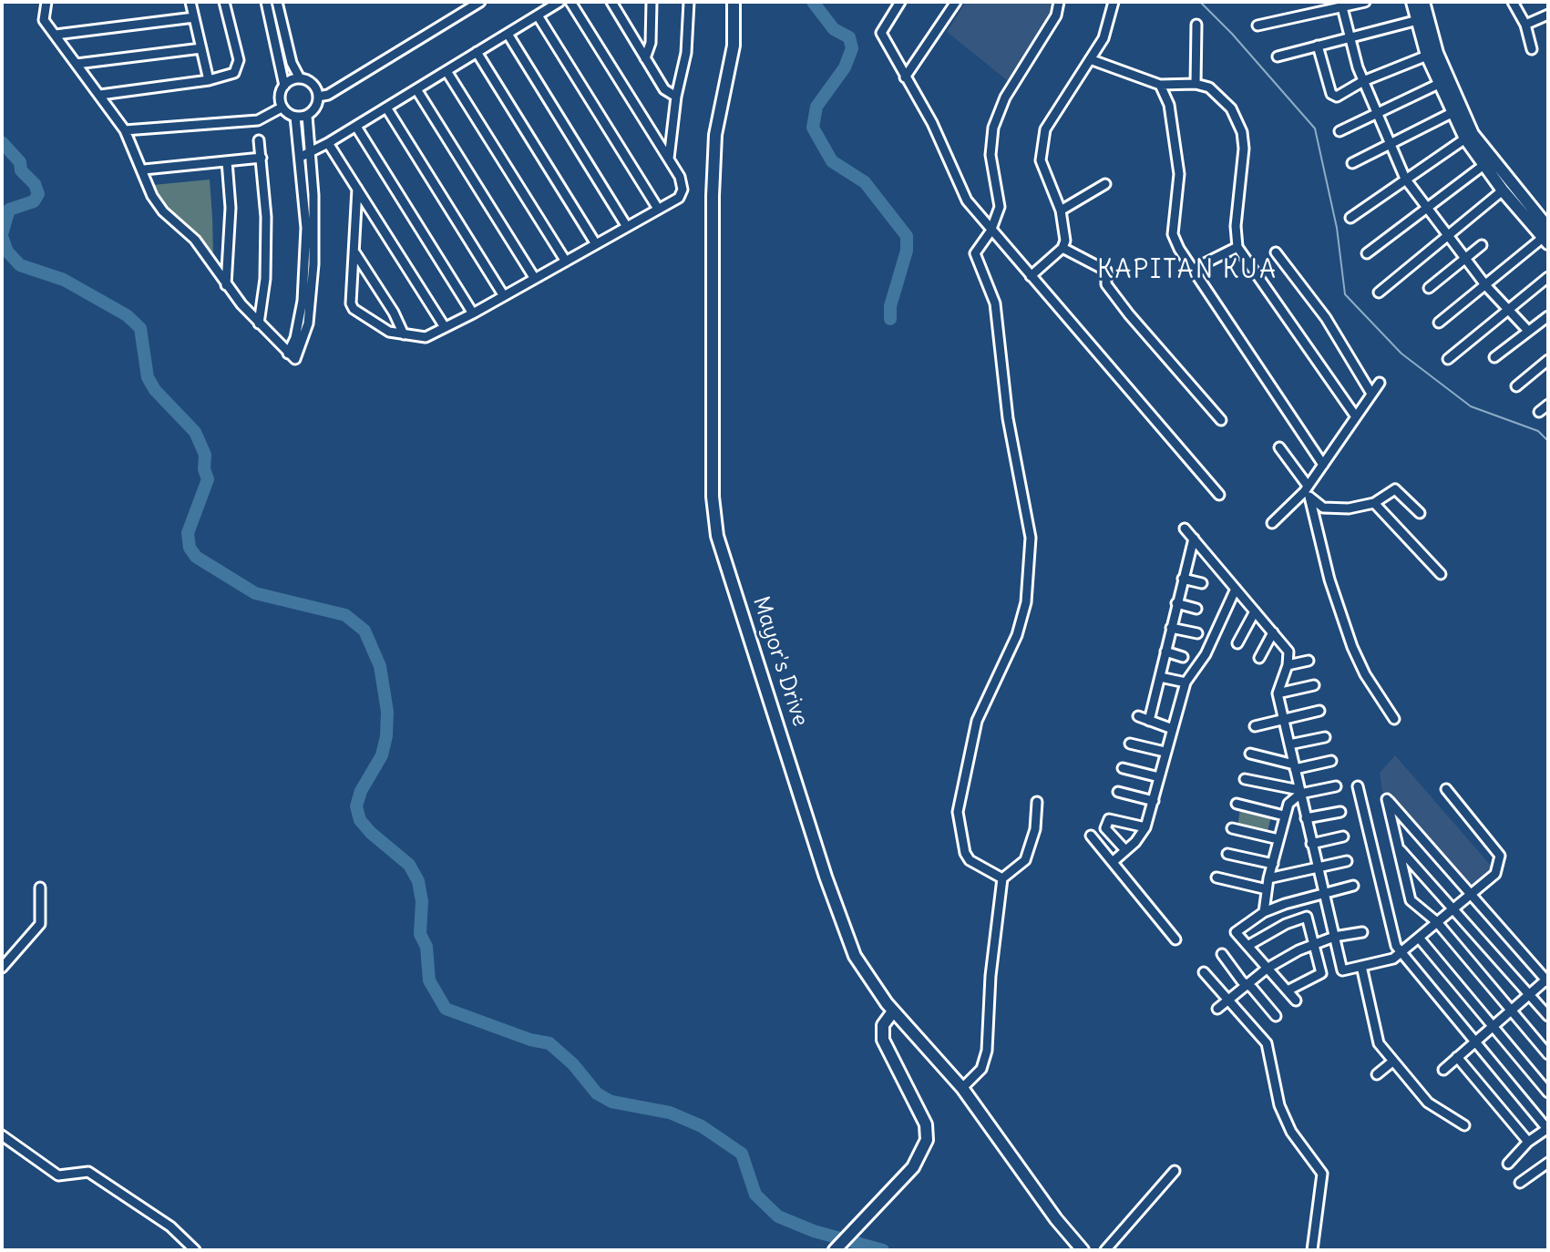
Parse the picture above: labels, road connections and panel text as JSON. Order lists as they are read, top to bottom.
{
  "streets": {
    "street": ["Mayor's Drive"]
  },
  "districts": ["KAPITAN KUA"]
}
